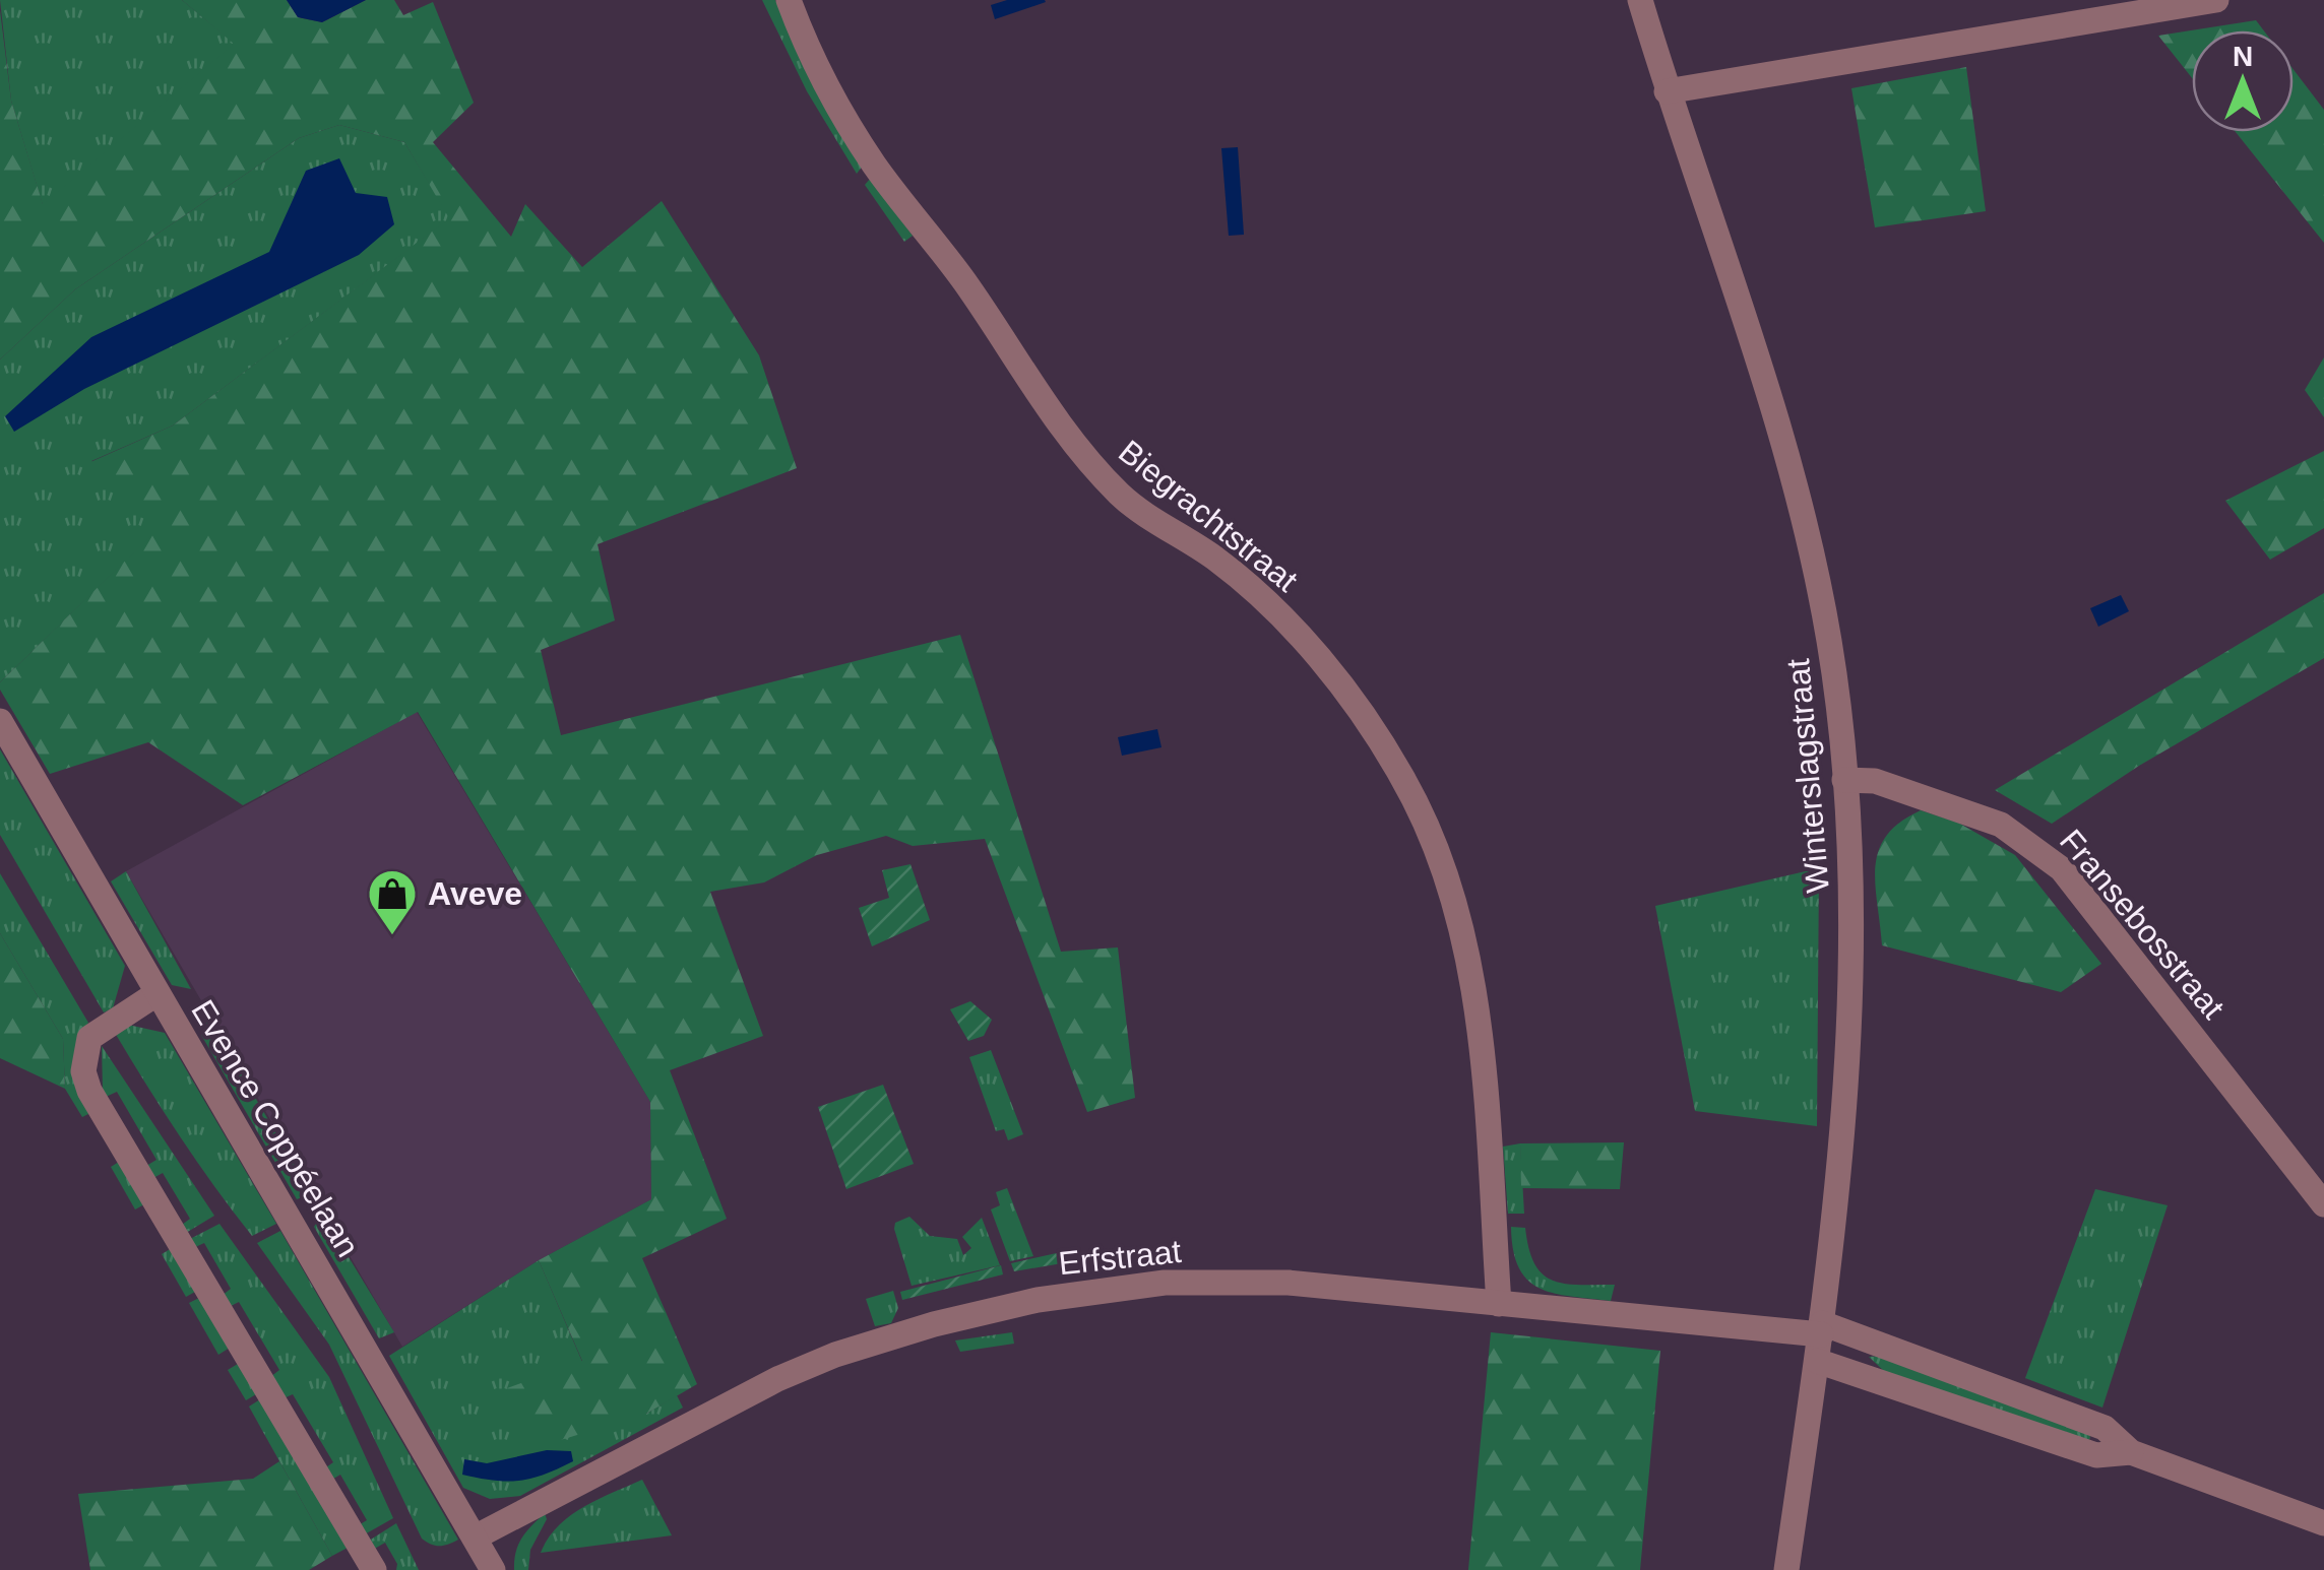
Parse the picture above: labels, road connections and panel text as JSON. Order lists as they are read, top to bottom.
{
  "streets": {
    "street": [
      "Biegrachtstraat",
      "Winterslagstraat",
      "Fransebosstraat",
      "Evence Coppéelaan",
      "Erfstraat"
    ]
  },
  "crossings": [
    ["Biegrachtstraat", "Erfstraat"],
    ["Winterslagstraat", "Fransebosstraat"],
    ["Winterslagstraat", "Erfstraat"],
    ["Evence Coppéelaan", "Erfstraat"]
  ],
  "places": {
    "shop": ["Aveve"]
  },
  "north": "top"
}
